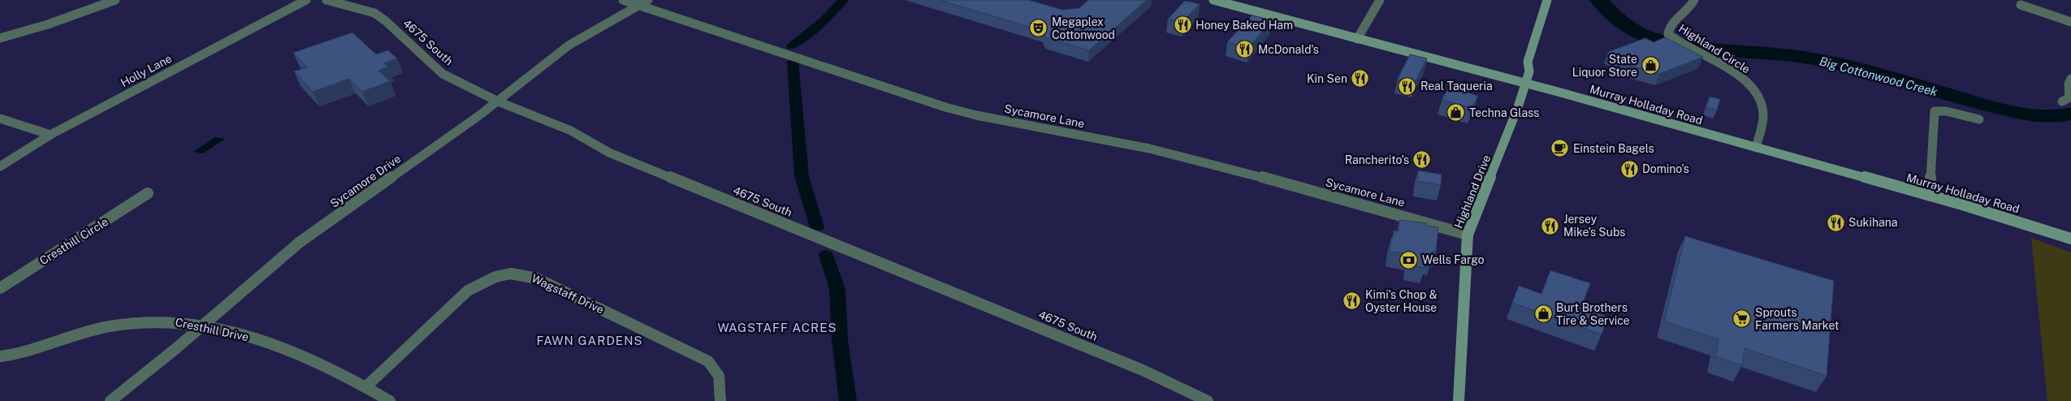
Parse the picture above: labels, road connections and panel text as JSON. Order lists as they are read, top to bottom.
{
  "streets": {
    "main road": ["Murray Holladay Road", "Highland Drive"],
    "street": [
      "4675 South",
      "Highland Circle",
      "Holly Lane",
      "Sycamore Lane",
      "Sycamore Drive",
      "Cresthill Circle",
      "Wagstaff Drive",
      "Cresthill Drive"
    ]
  },
  "crossings": [
    ["4675 South", "Sycamore Drive"],
    ["Highland Circle", "Murray Holladay Road"],
    ["Murray Holladay Road", "Highland Drive"],
    ["Sycamore Lane", "Sycamore Drive"],
    ["Sycamore Lane", "Highland Drive"],
    ["Sycamore Drive", "Cresthill Drive"],
    ["Wagstaff Drive", "Cresthill Drive"]
  ],
  "districts": ["WAGSTAFF ACRES", "FAWN GARDENS"],
  "water": ["Big Cottonwood Creek"],
  "places": {
    "restaurant": [
      "Honey Baked Ham",
      "McDonald's",
      "Kin Sen",
      "Real Taqueria",
      "Rancherito's",
      "Domino's",
      "Sukihana",
      "Jersey Mike's Subs",
      "Kimi's Chop & Oyster House"
    ],
    "theatre": ["Megaplex Cottonwood"],
    "shop": ["State Liquor Store", "Techna Glass", "Burt Brothers Tire & Service"],
    "cafe": ["Einstein Bagels"],
    "bank": ["Wells Fargo"],
    "supermarket": ["Sprouts Farmers Market"]
  }
}
